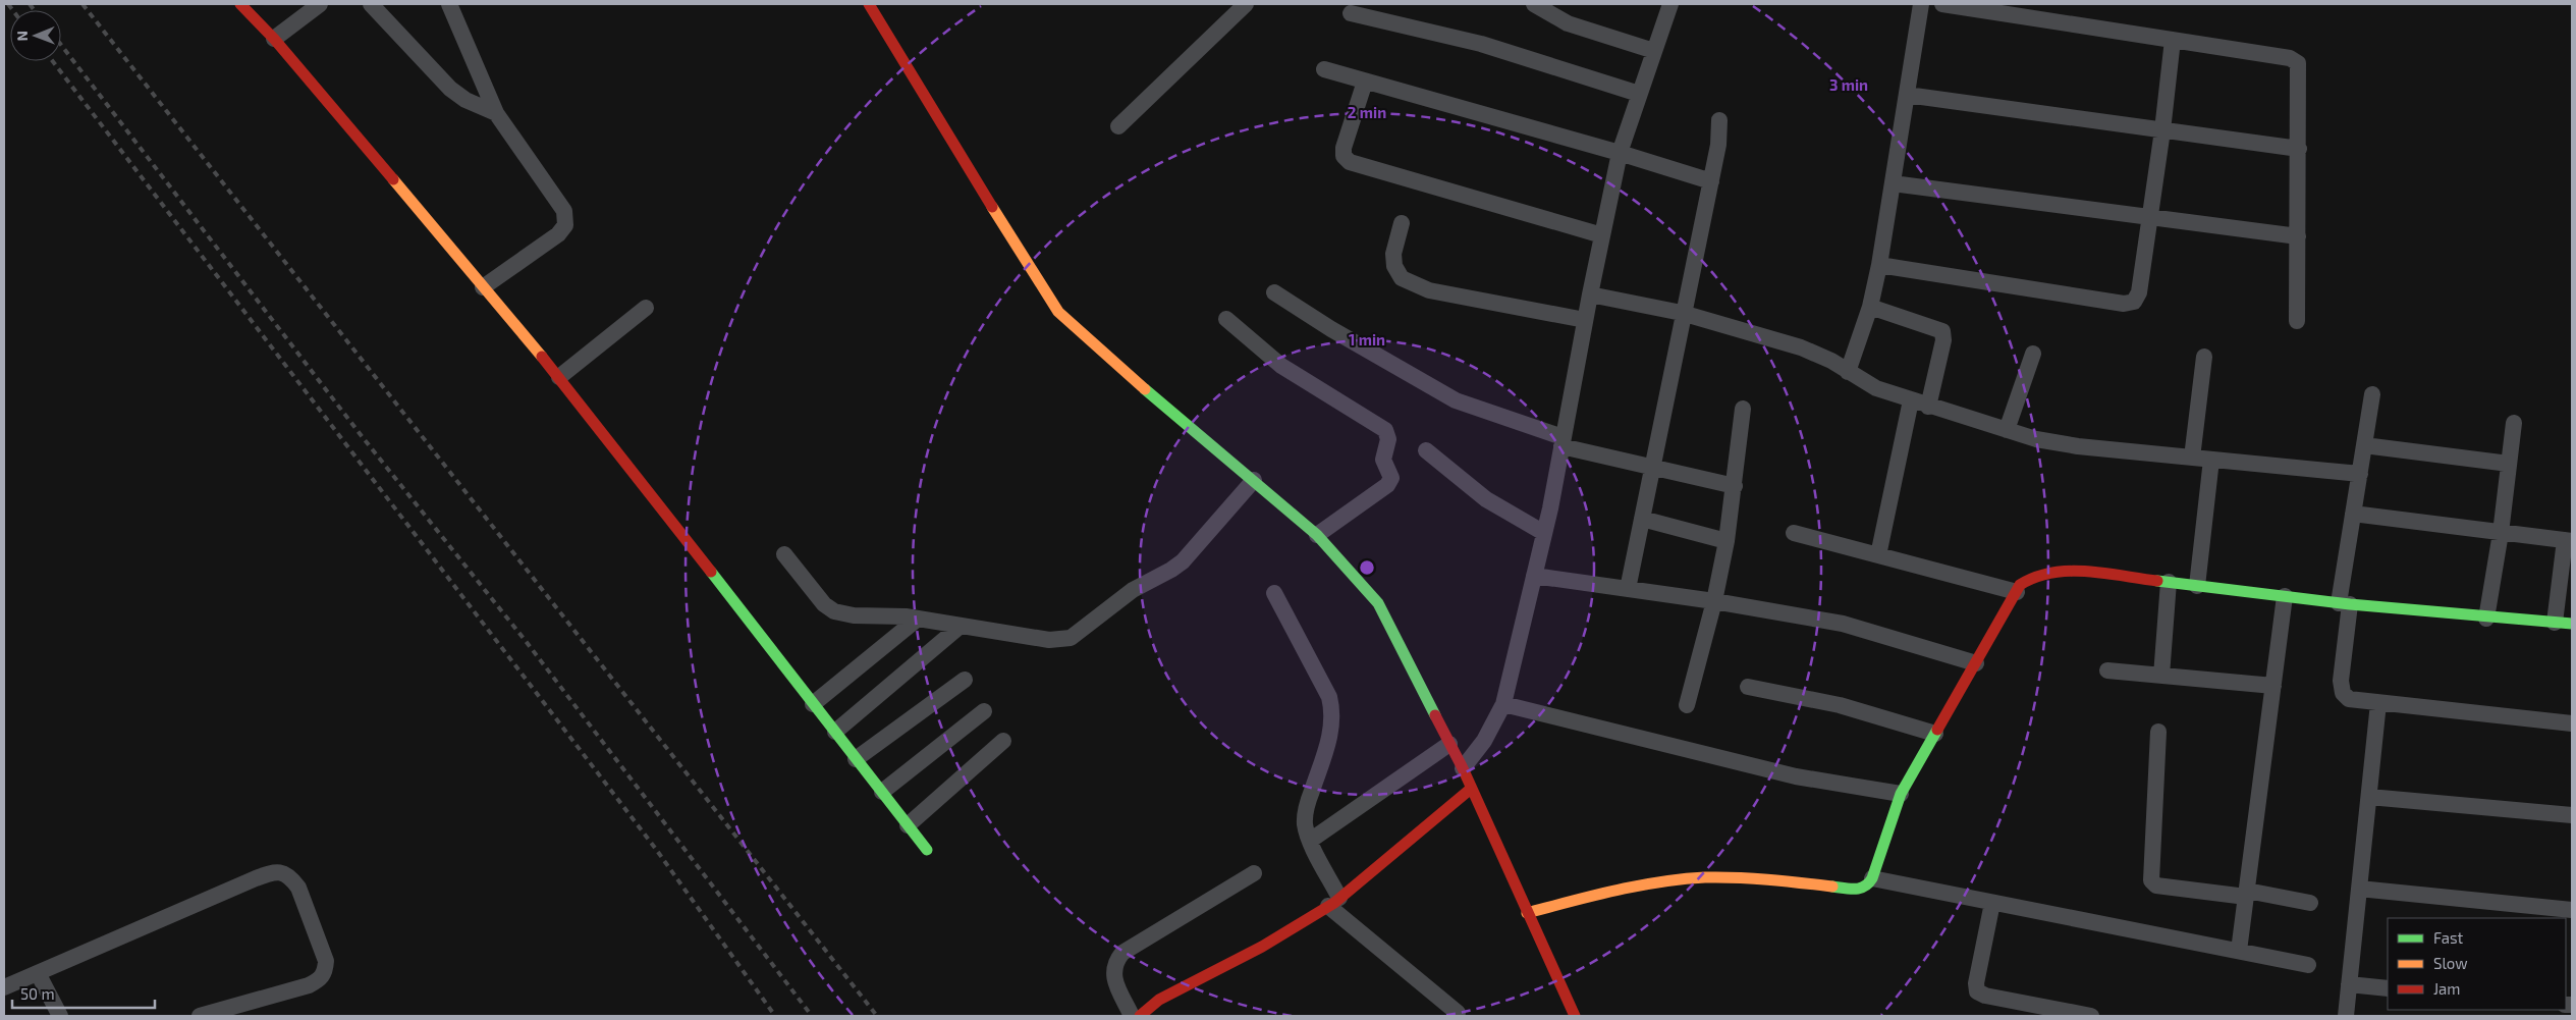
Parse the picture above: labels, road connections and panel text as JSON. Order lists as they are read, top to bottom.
{
  "legend": ["Fast", "Slow", "Jam"],
  "scale_bar": "50 m",
  "north": "left",
  "rings": ["3 min", "2 min", "1 min"]
}
